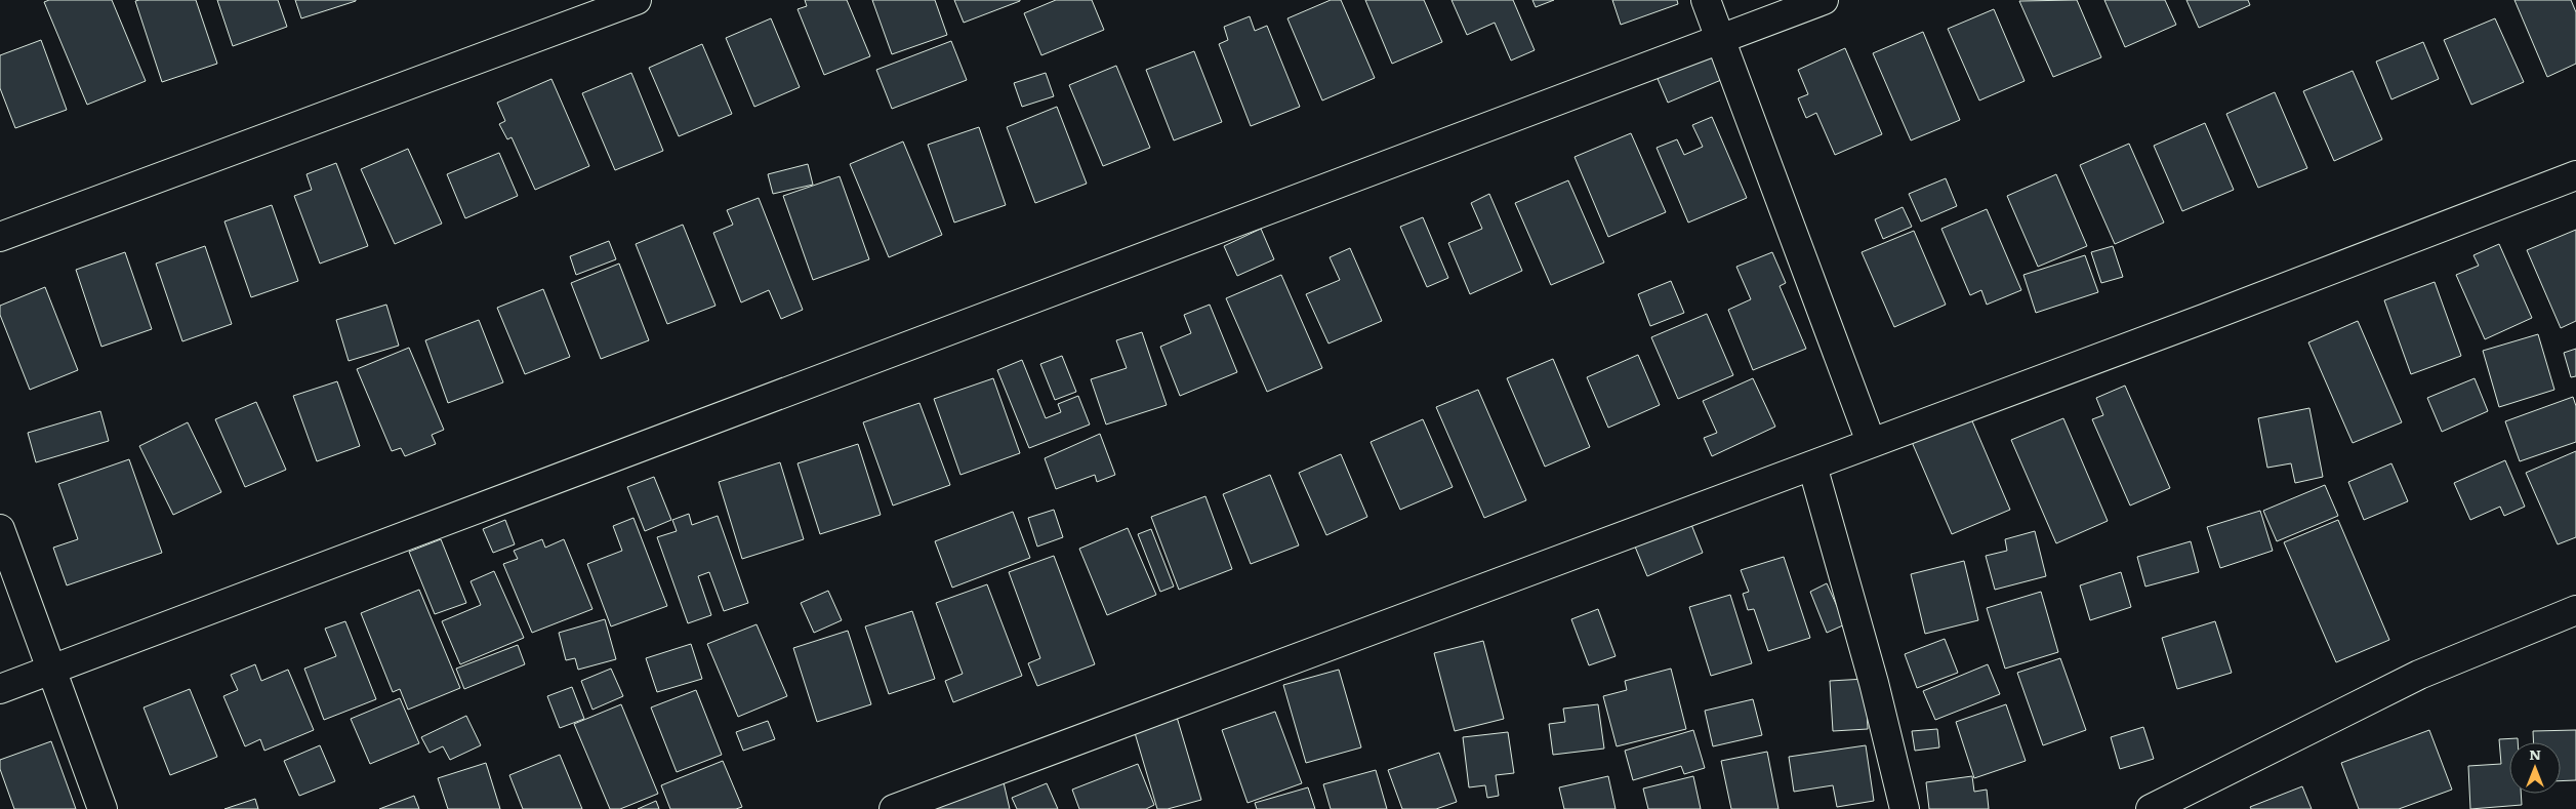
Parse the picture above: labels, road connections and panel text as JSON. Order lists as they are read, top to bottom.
{
  "north": "top"
}
